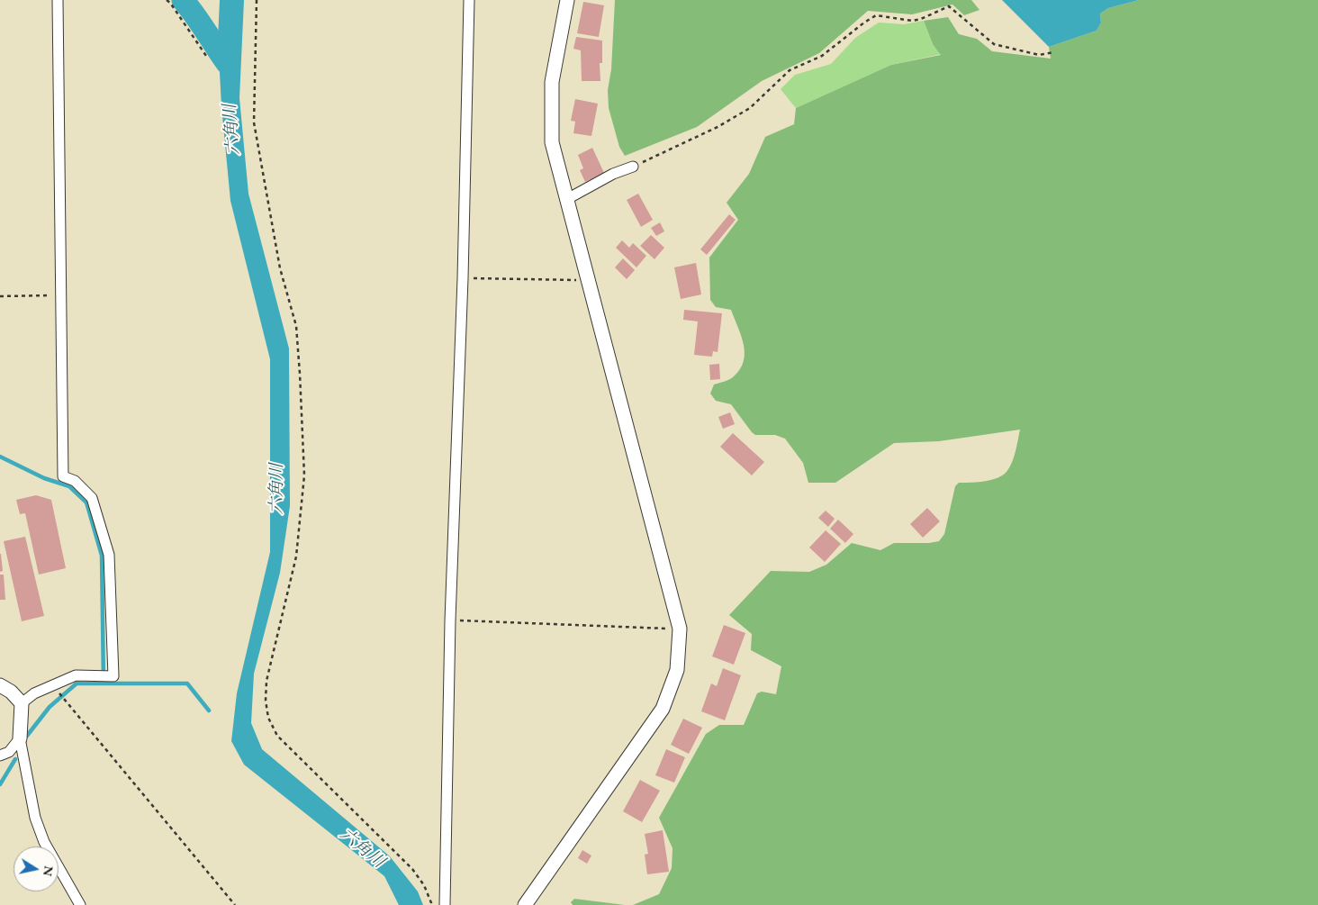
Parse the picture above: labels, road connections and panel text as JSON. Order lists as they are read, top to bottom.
{
  "water": ["六角川"],
  "north": "right"
}
